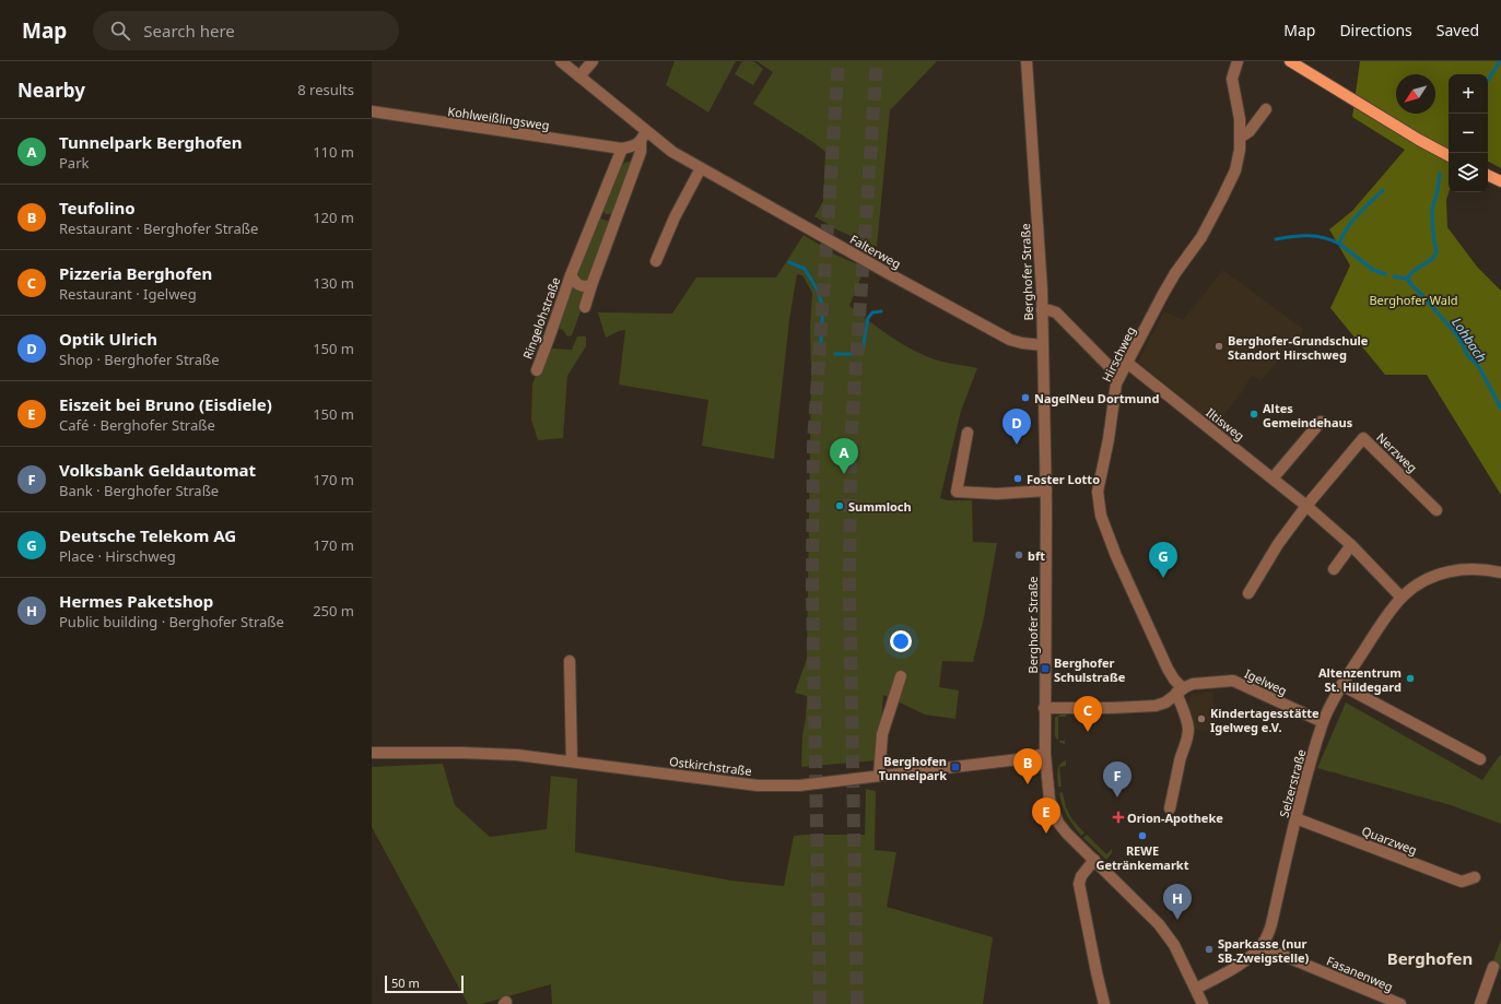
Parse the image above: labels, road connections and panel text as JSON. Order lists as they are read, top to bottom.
{
  "streets": {
    "street": [
      "Kohlweißlingsweg",
      "Falterweg",
      "Berghofer Straße",
      "Ringelohstraße",
      "Hirschweg",
      "Iltisweg",
      "Nerzweg",
      "Igelweg",
      "Ostkirchstraße",
      "Selzerstraße",
      "Quarzweg",
      "Fasanenweg"
    ]
  },
  "crossings": [
    ["Kohlweißlingsweg", "Ringelohstraße"],
    ["Falterweg", "Berghofer Straße"],
    ["Berghofer Straße", "Igelweg"],
    ["Berghofer Straße", "Ostkirchstraße"],
    ["Berghofer Straße", "Selzerstraße"],
    ["Hirschweg", "Iltisweg"],
    ["Hirschweg", "Igelweg"],
    ["Iltisweg", "Nerzweg"],
    ["Iltisweg", "Selzerstraße"],
    ["Igelweg", "Selzerstraße"],
    ["Selzerstraße", "Quarzweg"],
    ["Selzerstraße", "Fasanenweg"]
  ],
  "districts": ["Berghofen"],
  "water": ["Lohbach"],
  "parks": ["Berghofer Wald"],
  "places": {
    "other": [
      "Berghofer-Grundschule Standort Hirschweg",
      "NagelNeu Dortmund",
      "Altes Gemeindehaus",
      "Foster Lotto",
      "Summloch",
      "bft",
      "Altenzentrum St. Hildegard",
      "Kindertagesstätte Igelweg e.V.",
      "REWE Getränkemarkt",
      "Sparkasse (nur SB-Zweigstelle)"
    ],
    "transit": ["Berghofer Schulstraße", "Berghofen Tunnelpark"],
    "health": ["Orion-Apotheke"]
  },
  "scale_bar": "50 m",
  "north": "bottom left",
  "page": {
    "header": "Map",
    "search": "Search here",
    "nav": ["Map", "Directions", "Saved"],
    "heading": ["Nearby", "8 results"],
    "map_buttons": ["+", "−"],
    "list": [
      {
        "mark": "A",
        "name": "Tunnelpark Berghofen",
        "note": "Park",
        "value": "110 m"
      },
      {
        "mark": "B",
        "name": "Teufolino",
        "note": "Restaurant · Berghofer Straße",
        "value": "120 m"
      },
      {
        "mark": "C",
        "name": "Pizzeria Berghofen",
        "note": "Restaurant · Igelweg",
        "value": "130 m"
      },
      {
        "mark": "D",
        "name": "Optik Ulrich",
        "note": "Shop · Berghofer Straße",
        "value": "150 m"
      },
      {
        "mark": "E",
        "name": "Eiszeit bei Bruno (Eisdiele)",
        "note": "Café · Berghofer Straße",
        "value": "150 m"
      },
      {
        "mark": "F",
        "name": "Volksbank Geldautomat",
        "note": "Bank · Berghofer Straße",
        "value": "170 m"
      },
      {
        "mark": "G",
        "name": "Deutsche Telekom AG",
        "note": "Place · Hirschweg",
        "value": "170 m"
      },
      {
        "mark": "H",
        "name": "Hermes Paketshop",
        "note": "Public building · Berghofer Straße",
        "value": "250 m"
      }
    ],
    "pins": [
      "D",
      "A",
      "G",
      "C",
      "B",
      "F",
      "E",
      "H"
    ],
    "scale": "50 m"
  }
}
